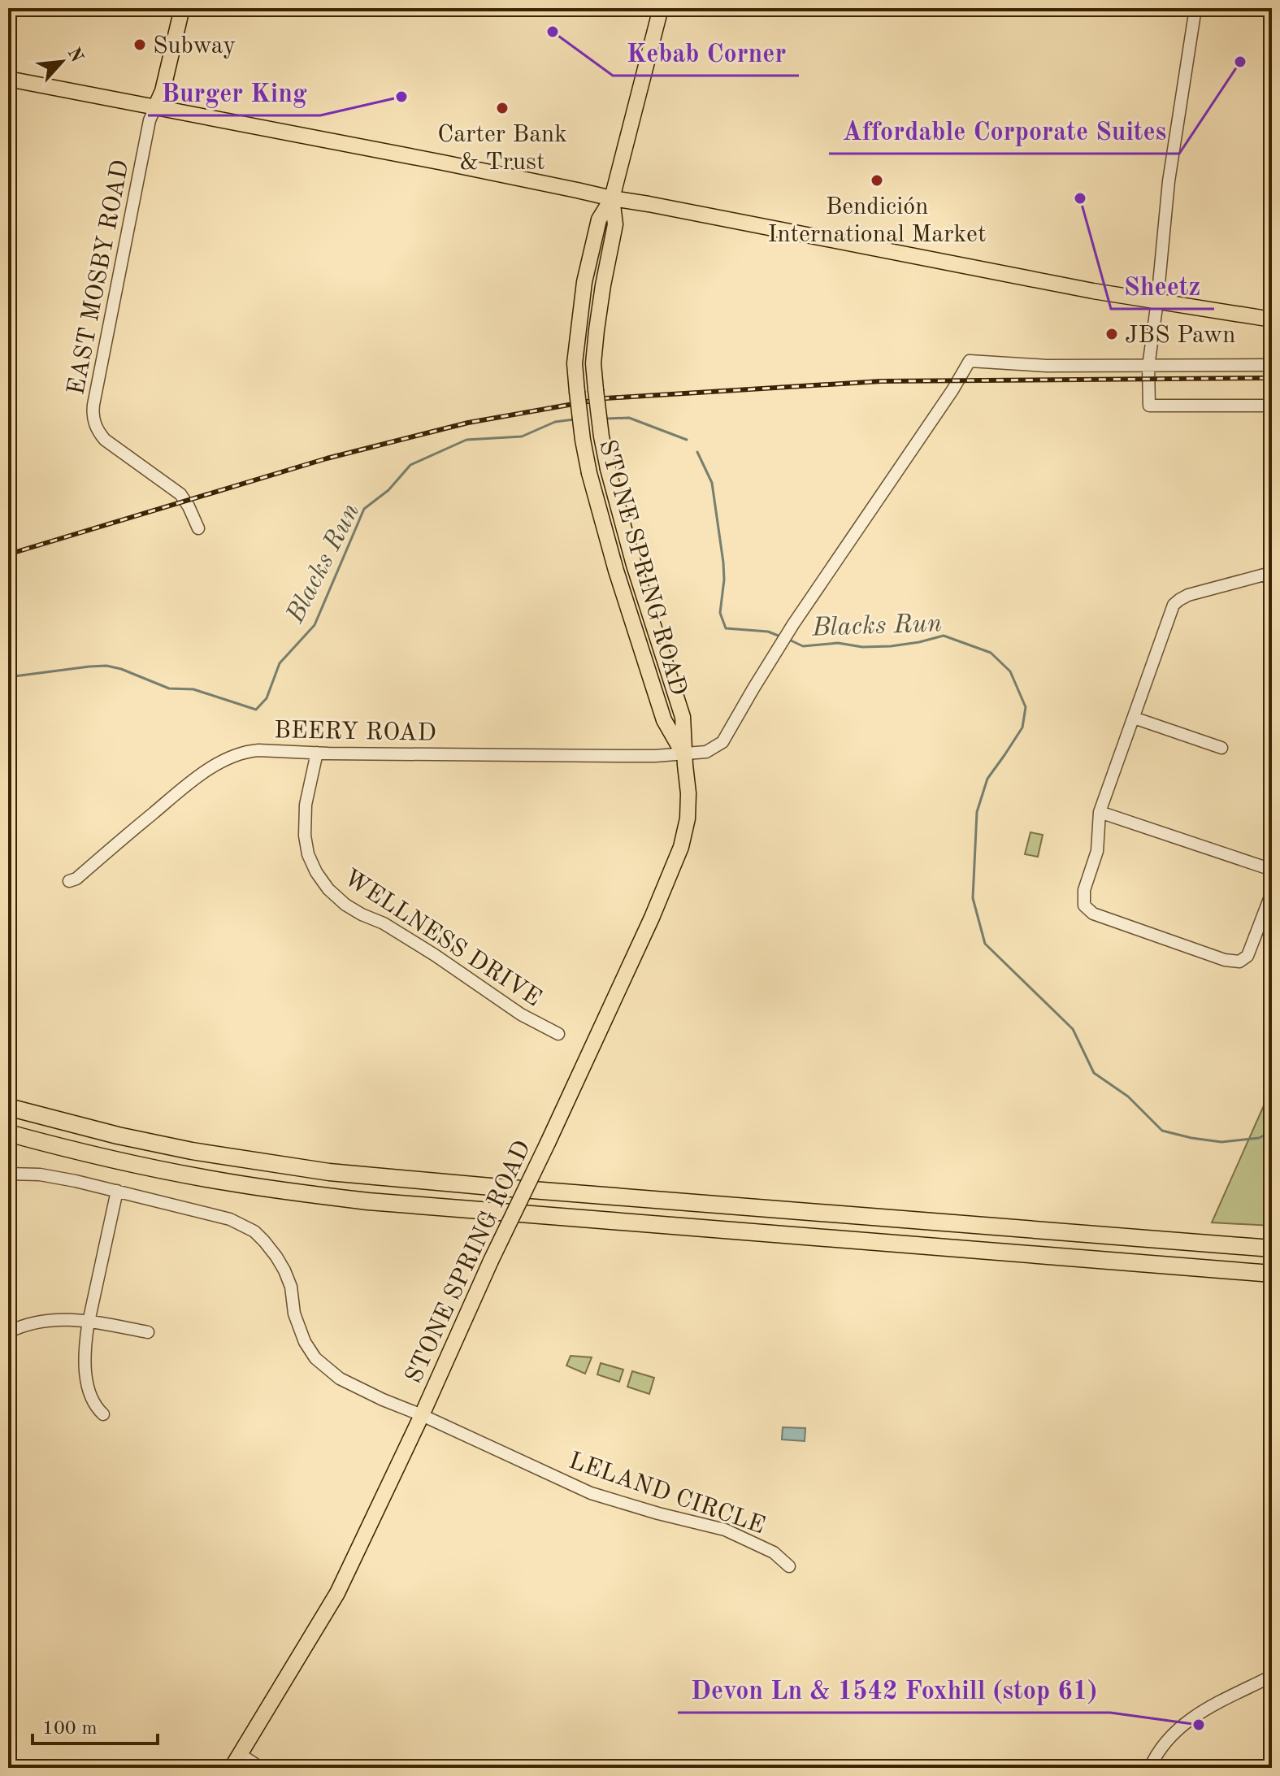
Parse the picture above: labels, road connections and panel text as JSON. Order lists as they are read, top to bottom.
{
  "streets": {
    "main road": ["STONE SPRING ROAD"],
    "street": [
      "EAST MOSBY ROAD",
      "BEERY ROAD",
      "WELLNESS DRIVE",
      "LELAND CIRCLE"
    ]
  },
  "crossings": [
    ["STONE SPRING ROAD", "BEERY ROAD"],
    ["STONE SPRING ROAD", "LELAND CIRCLE"],
    ["BEERY ROAD", "WELLNESS DRIVE"]
  ],
  "water": ["Blacks Run"],
  "places": [
    "Kebab Corner",
    "Subway",
    "Affordable Corporate Suites",
    "Burger King",
    "Carter Bank & Trust",
    "Bendición International Market",
    "Sheetz",
    "JBS Pawn",
    "Devon Ln & 1542 Foxhill (stop 61)"
  ],
  "scale_bar": "100 m",
  "north": "top right"
}
